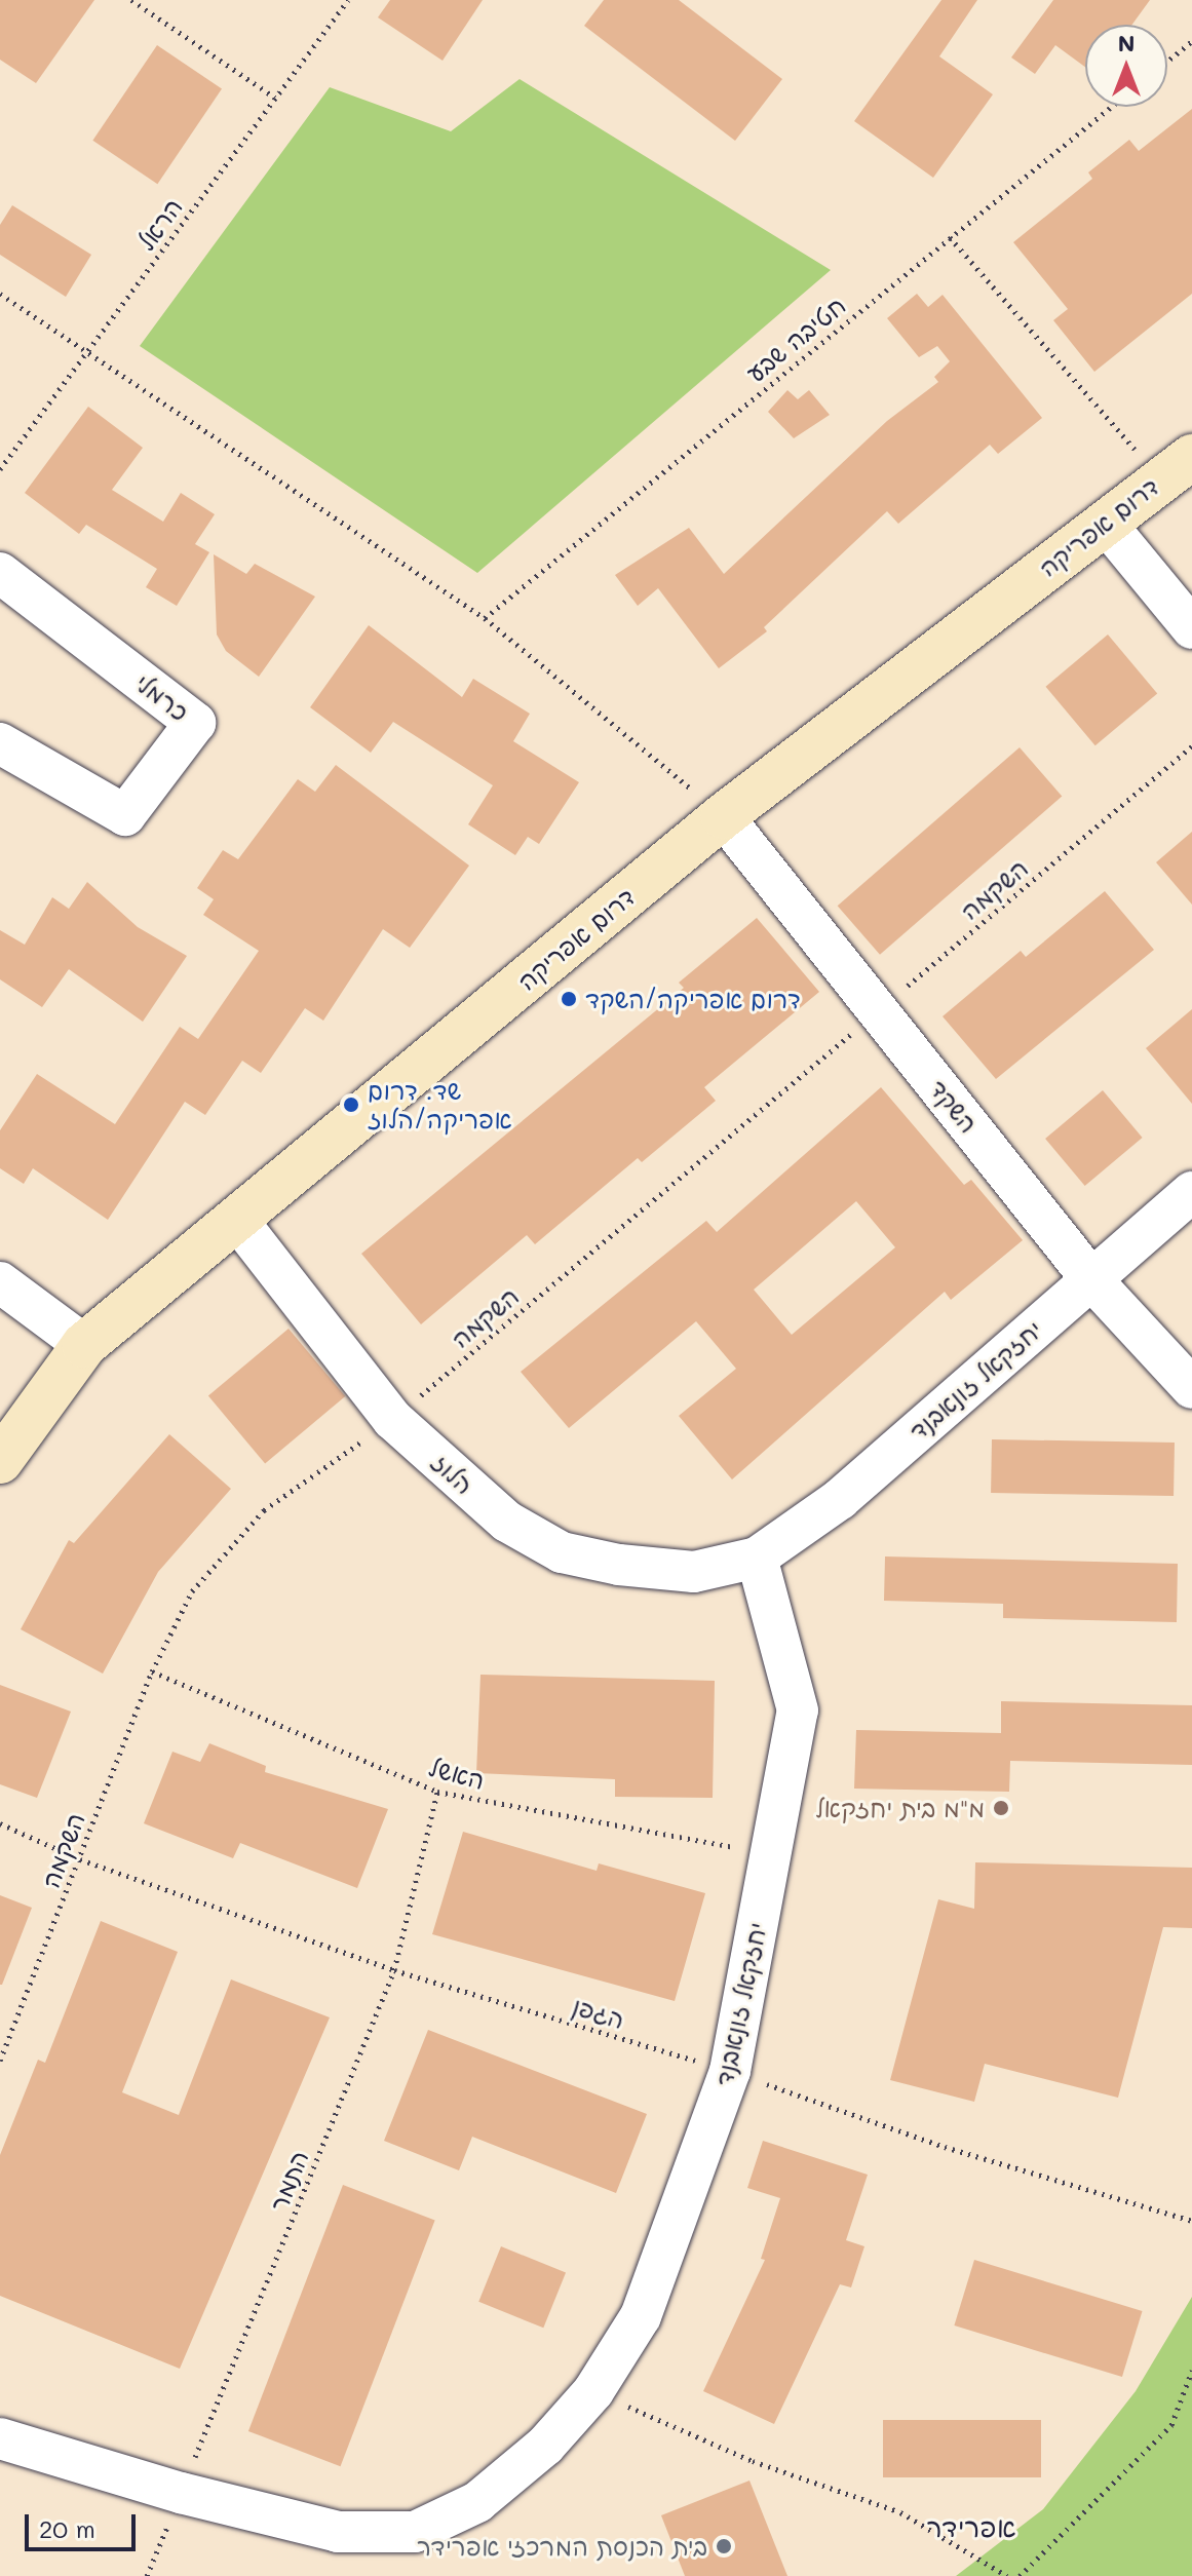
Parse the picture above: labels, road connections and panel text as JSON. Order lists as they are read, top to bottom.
{
  "streets": {
    "street": [
      "דרום אפריקה",
      "כרמלי",
      "השקד",
      "יחזקאל זונאבנד",
      "הלוז"
    ],
    "path": [
      "הראל",
      "חטיבה שבע",
      "השקמה",
      "האשל",
      "הגפן",
      "התמר"
    ]
  },
  "crossings": [
    ["דרום אפריקה", "השקד"],
    ["דרום אפריקה", "הלוז"],
    ["השקמה", "השקד"],
    ["השקמה", "הלוז"],
    ["השקמה", "האשל"],
    ["השקמה", "הגפן"],
    ["השקד", "יחזקאל זונאבנד"],
    ["יחזקאל זונאבנד", "הלוז"],
    ["יחזקאל זונאבנד", "האשל"],
    ["יחזקאל זונאבנד", "הגפן"],
    ["יחזקאל זונאבנד", "התמר"],
    ["האשל", "התמר"],
    ["הגפן", "התמר"]
  ],
  "districts": ["אפרידר"],
  "places": [
    "דרום אפריקה/השקד",
    "שד. דרום אפריקה/הלוז",
    "מ\"מ בית יחזקאל",
    "בית הכנסת המרכזי אפרידר"
  ],
  "scale_bar": "20 m",
  "north": "top"
}
